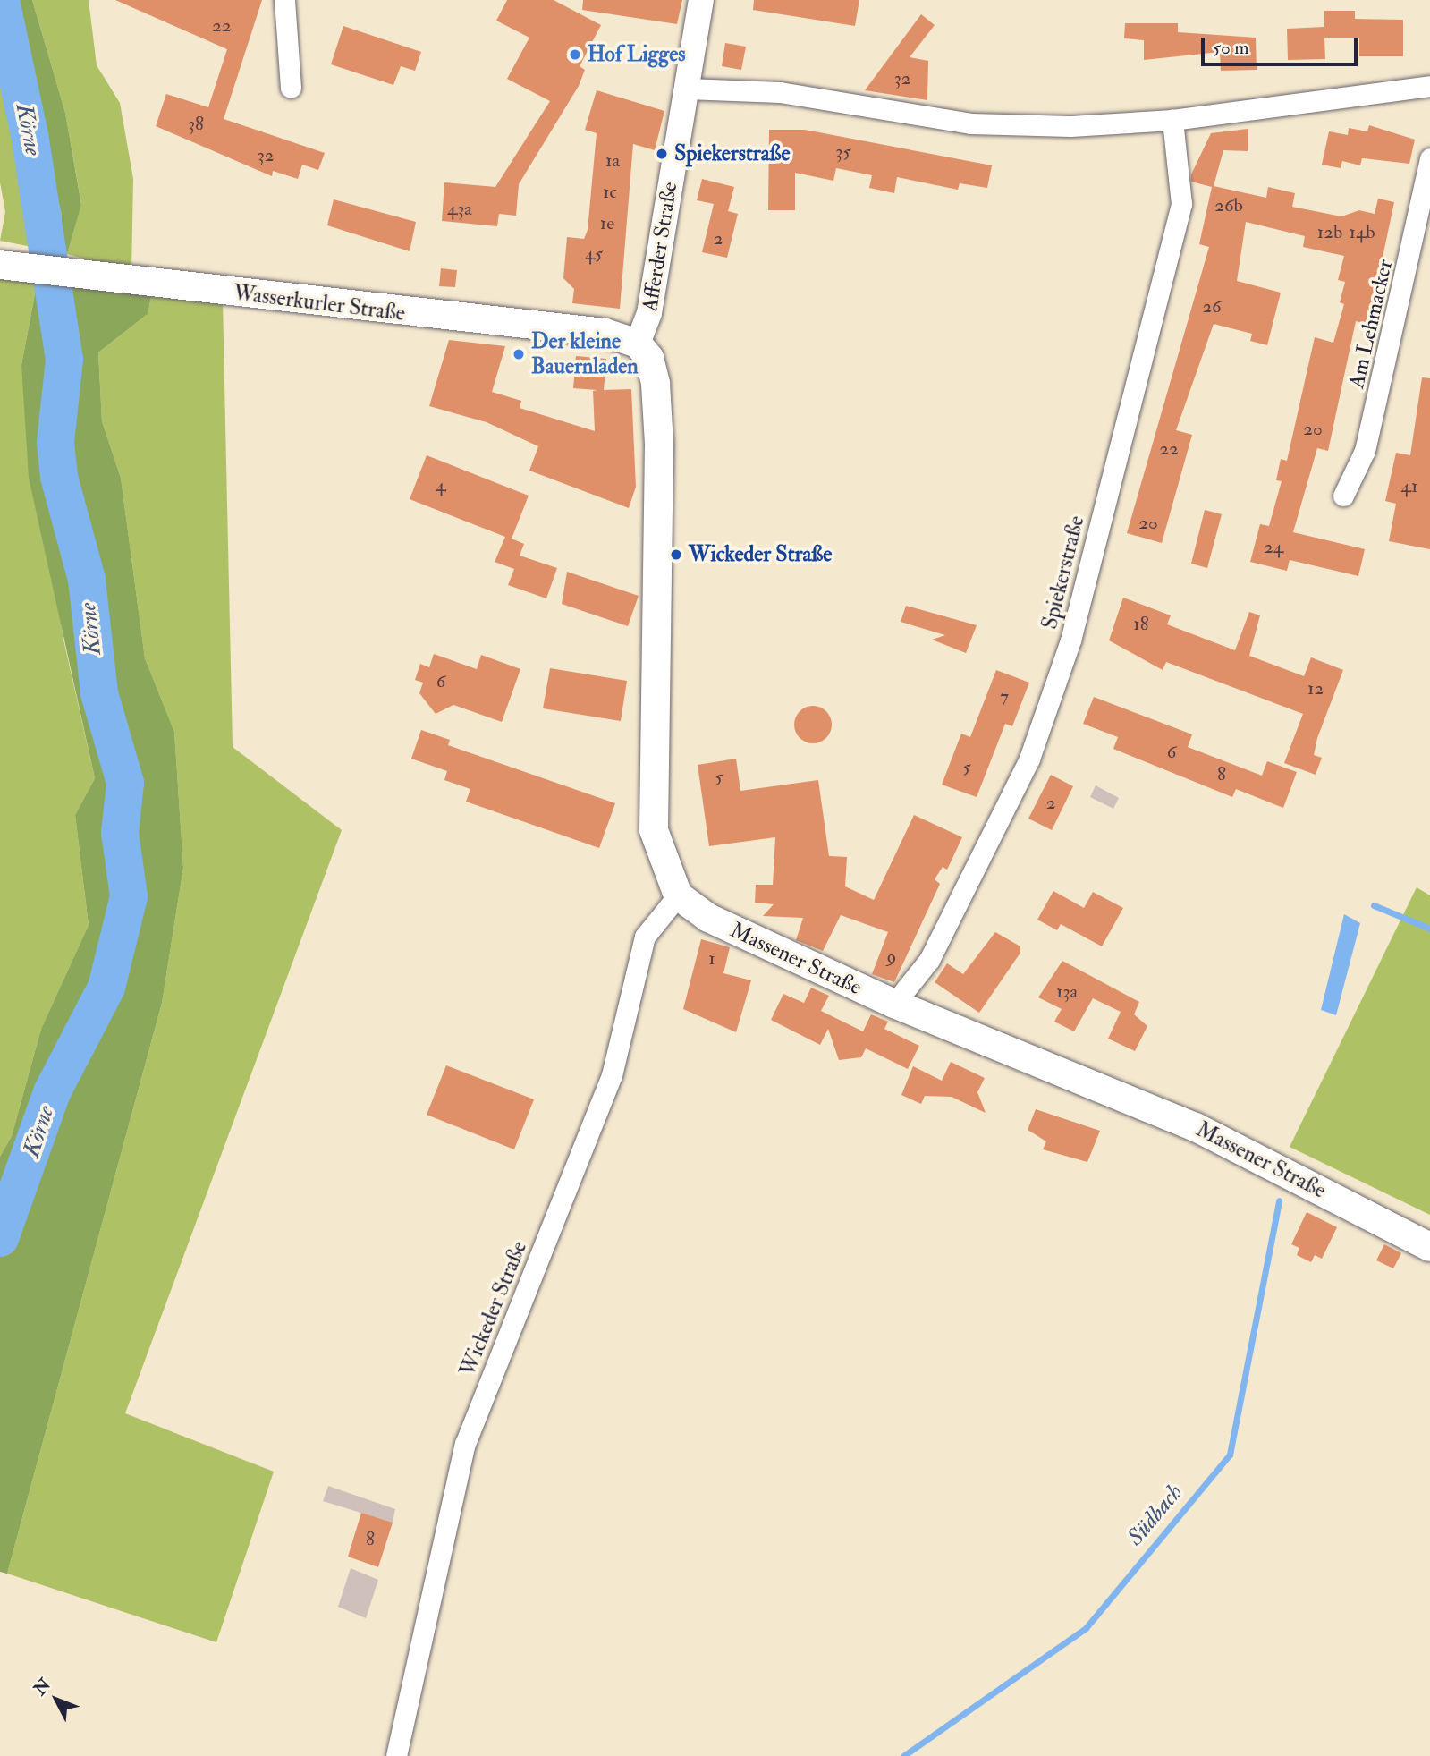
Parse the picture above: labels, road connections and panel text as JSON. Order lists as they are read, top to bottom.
{
  "streets": {
    "main road": ["Wasserkurler Straße", "Massener Straße"],
    "street": [
      "Afferder Straße",
      "Am Lehmacker",
      "Spiekerstraße",
      "Wickeder Straße"
    ]
  },
  "crossings": [
    ["Afferder Straße", "Wasserkurler Straße"],
    ["Afferder Straße", "Massener Straße"],
    ["Wasserkurler Straße", "Massener Straße"],
    ["Spiekerstraße", "Massener Straße"],
    ["Massener Straße", "Wickeder Straße"]
  ],
  "water": ["Körne", "Südbach"],
  "places": [
    "Hof Ligges",
    "Spiekerstraße",
    "Der kleine Bauernladen",
    "Wickeder Straße"
  ],
  "house_numbers": [
    "22",
    "32",
    "38",
    "35",
    "32",
    "1a",
    "1c",
    "26b",
    "43a",
    "1e",
    "12b",
    "14b",
    "2",
    "45",
    "26",
    "20",
    "22",
    "4",
    "41",
    "20",
    "24",
    "18",
    "6",
    "12",
    "7",
    "6",
    "5",
    "8",
    "5",
    "2",
    "9",
    "1",
    "13a",
    "8"
  ],
  "scale_bar": "50 m",
  "north": "top left"
}
